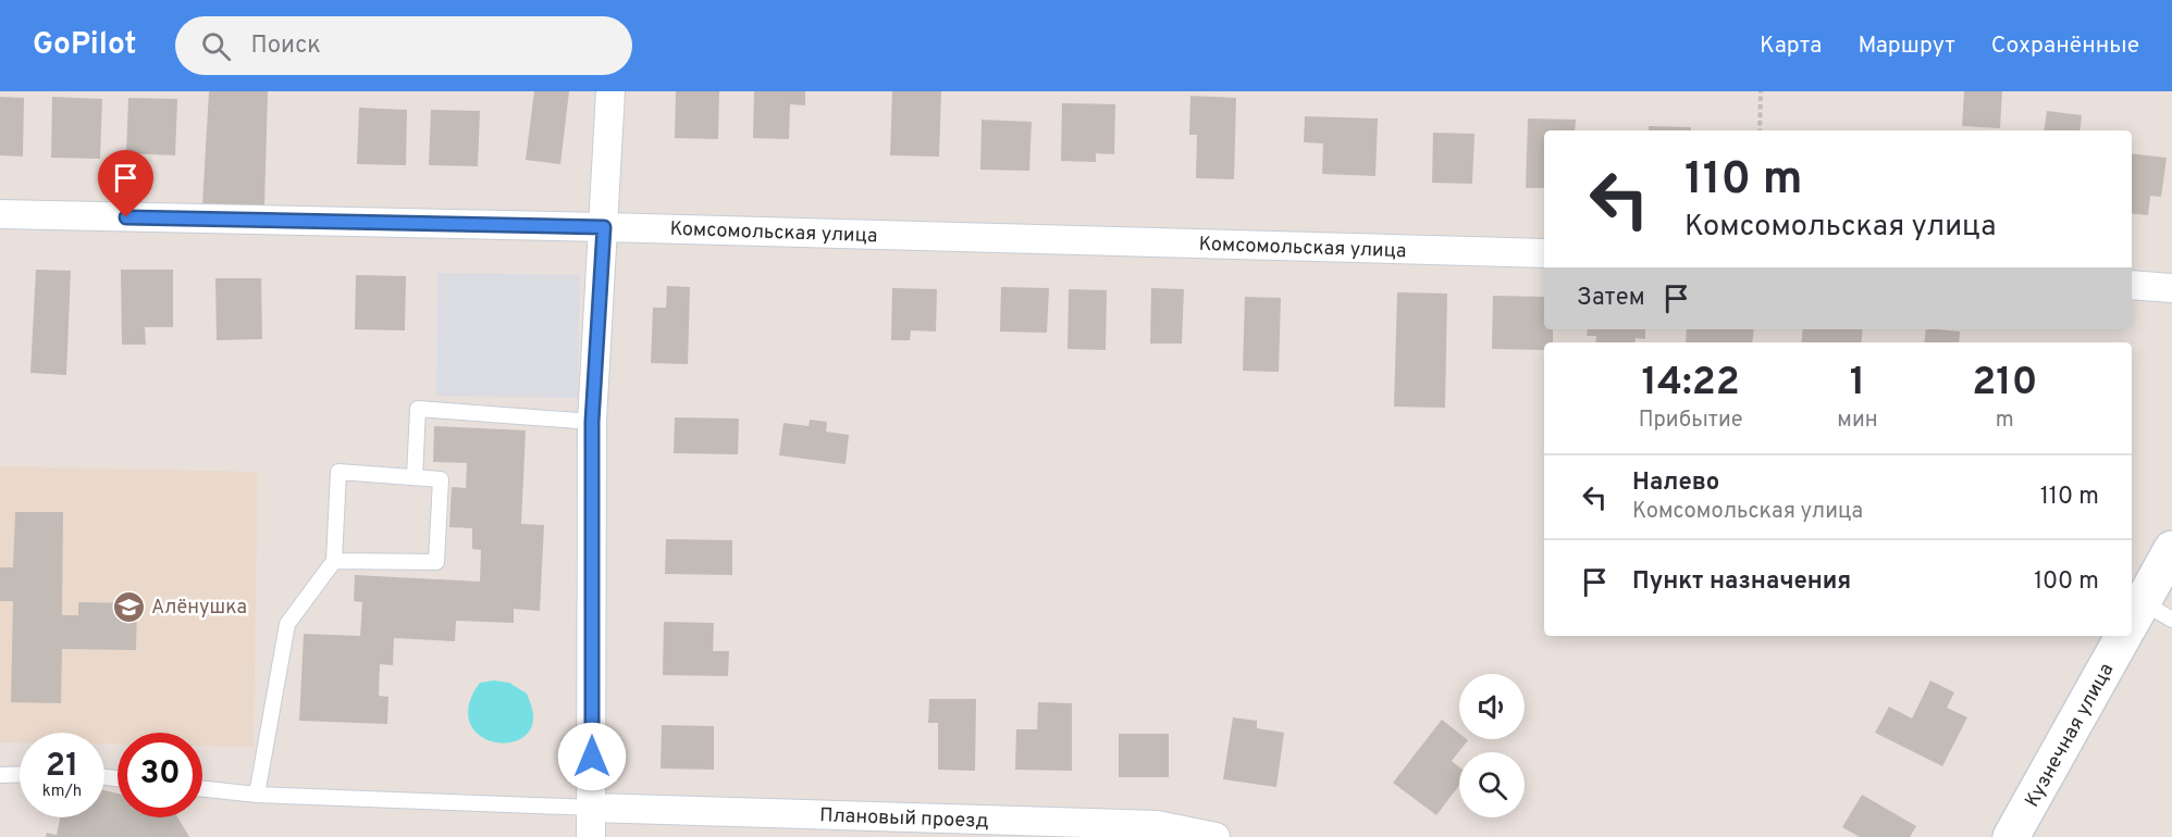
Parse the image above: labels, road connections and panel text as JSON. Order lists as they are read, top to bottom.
{
  "streets": {
    "street": ["Комсомольская улица", "Кузнечная улица", "Плановый проезд"]
  },
  "places": {
    "school or university": ["Алёнушка"]
  },
  "page": {
    "header": "GoPilot",
    "search": "Поиск",
    "nav": ["Карта", "Маршрут", "Сохранённые"],
    "turn": ["110 m", "Комсомольская улица"],
    "then": "Затем",
    "eta": [
      "14:22",
      "Прибытие",
      "1",
      "мин",
      "210",
      "m"
    ],
    "list": [
      {
        "name": "Налево",
        "note": "Комсомольская улица",
        "value": "110 m"
      },
      {
        "name": "Пункт назначения",
        "value": "100 m"
      }
    ],
    "speed": "21 km/h",
    "limit": "30"
  }
}
